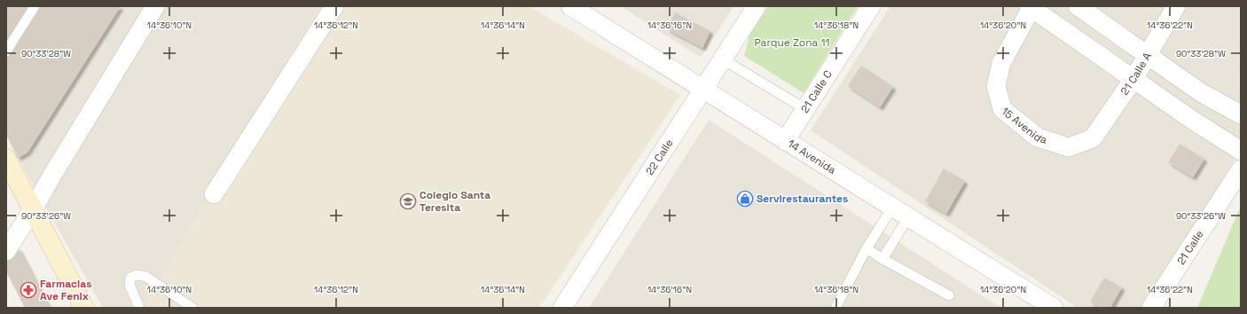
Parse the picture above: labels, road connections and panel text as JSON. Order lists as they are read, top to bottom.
{
  "streets": {
    "street": [
      "21 Calle A",
      "21 Calle C",
      "15 Avenida",
      "22 Calle",
      "14 Avenida",
      "21 Calle"
    ]
  },
  "crossings": [
    ["21 Calle A", "15 Avenida"],
    ["21 Calle C", "14 Avenida"],
    ["22 Calle", "14 Avenida"]
  ],
  "parks": ["Parque Zona 11"],
  "places": {
    "shop": ["Servirestaurantes"],
    "school or university": ["Colegio Santa Teresita"],
    "pharmacy": ["Farmacias Ave Fenix"]
  },
  "coordinates": [
    "14°36'10\"N",
    "14°36'12\"N",
    "14°36'14\"N",
    "14°36'16\"N",
    "14°36'18\"N",
    "14°36'20\"N",
    "14°36'22\"N",
    "90°33'28\"W",
    "90°33'26\"W"
  ]
}
